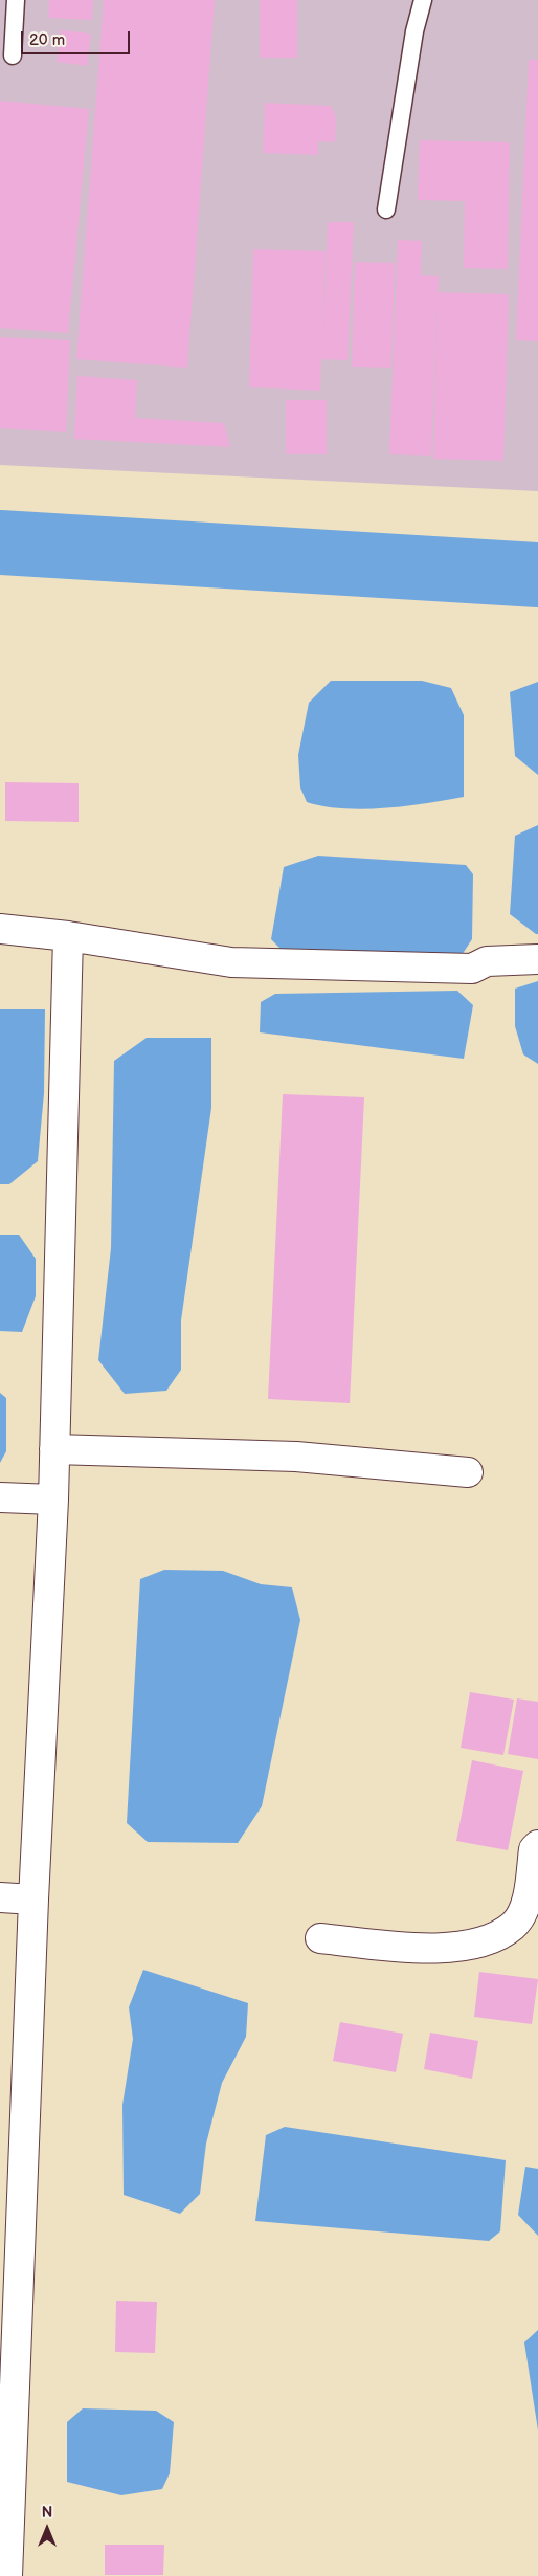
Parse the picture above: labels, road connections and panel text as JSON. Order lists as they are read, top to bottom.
{
  "scale_bar": "20 m",
  "north": "top"
}
